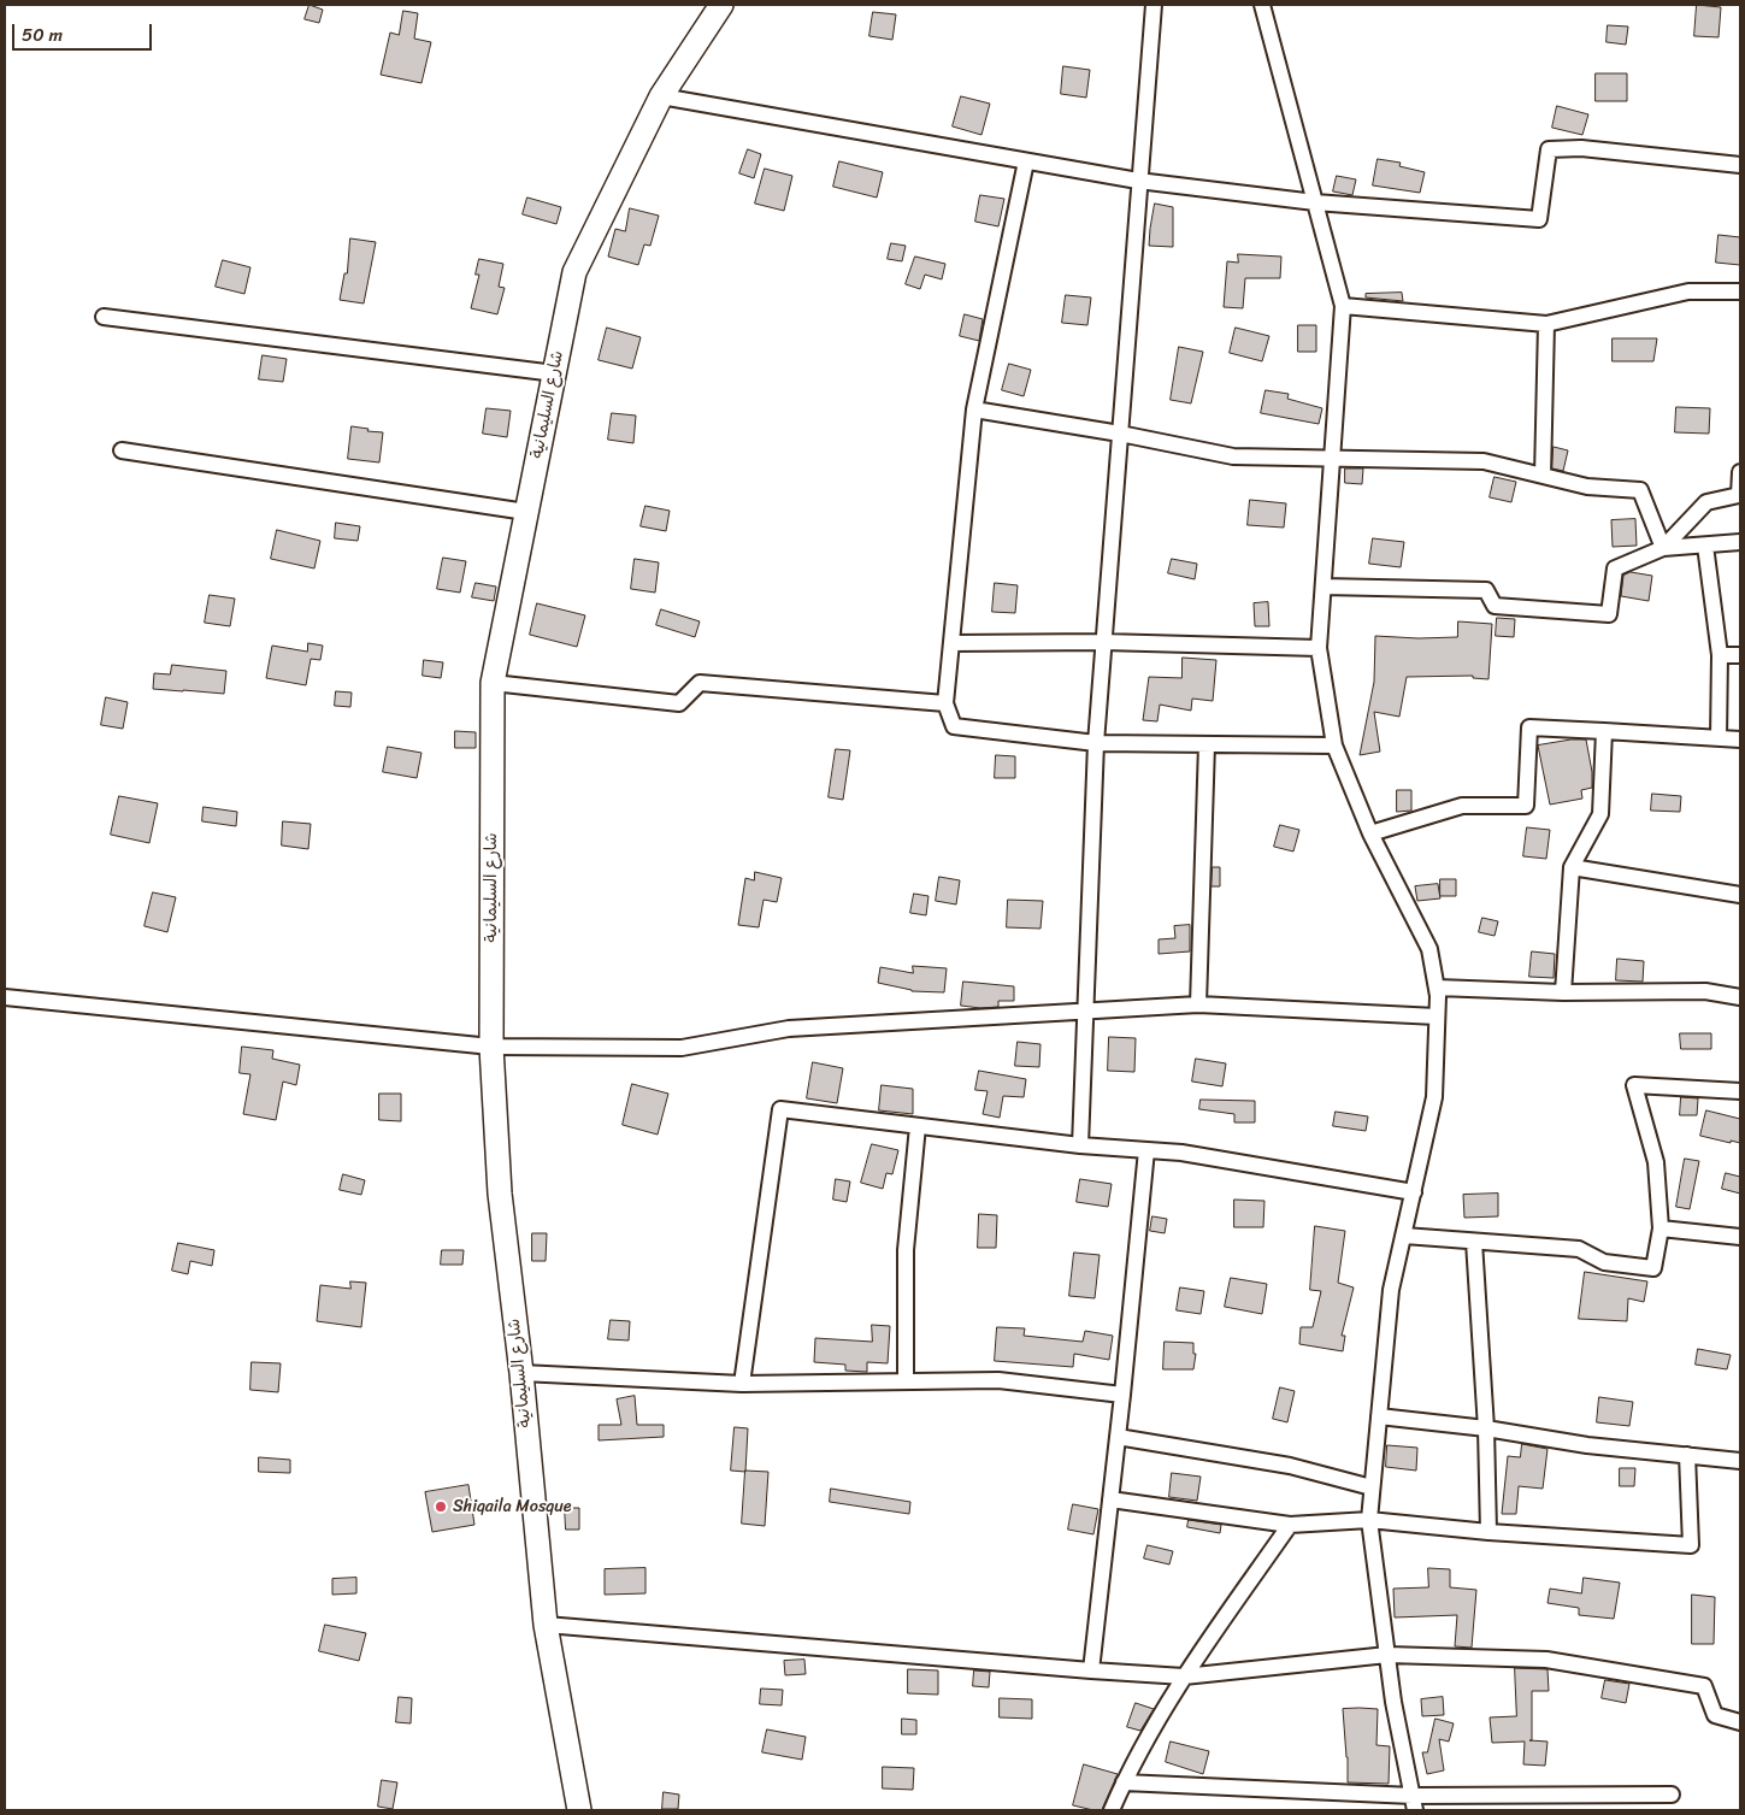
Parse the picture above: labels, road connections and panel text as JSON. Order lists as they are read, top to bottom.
{
  "streets": {
    "street": ["شارع السليمانية"]
  },
  "places": ["Shiqaila Mosque"],
  "scale_bar": "50 m"
}
